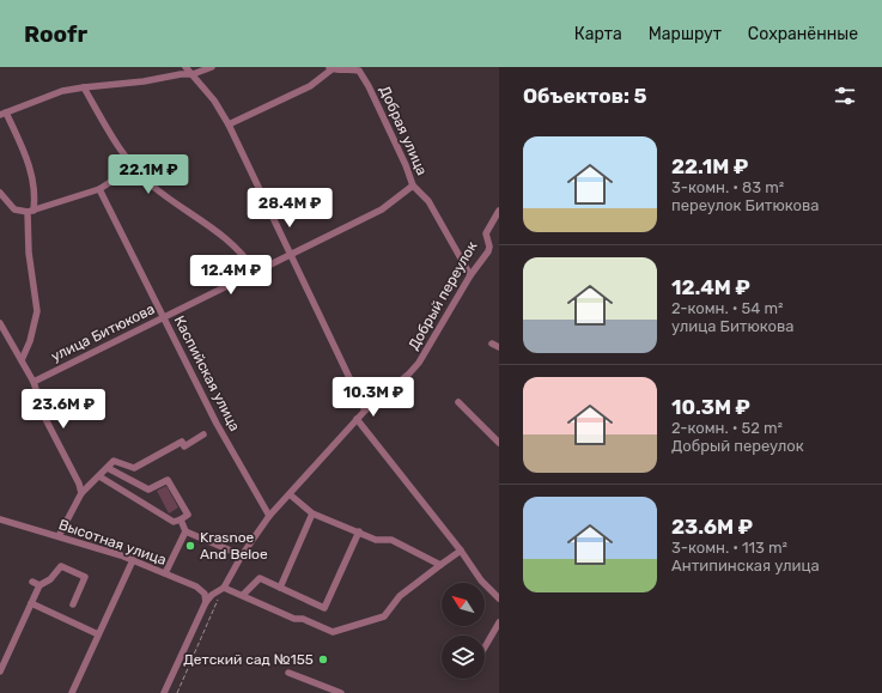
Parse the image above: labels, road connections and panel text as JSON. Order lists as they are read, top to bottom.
{
  "streets": {
    "street": [
      "Добрая улица",
      "Добрый переулок",
      "улица Битюкова",
      "Каспийская улица",
      "Высотная улица"
    ]
  },
  "crossings": [
    ["Добрая улица", "Добрый переулок"],
    ["Добрая улица", "улица Битюкова"],
    ["Добрый переулок", "Каспийская улица"],
    ["Добрый переулок", "Высотная улица"],
    ["улица Битюкова", "Каспийская улица"]
  ],
  "places": ["Krasnoe And Beloe", "Детский сад №155"],
  "north": "top left",
  "page": {
    "header": "Roofr",
    "nav": ["Карта", "Маршрут", "Сохранённые"],
    "heading": "Объектов: 5",
    "list": [
      {
        "name": "22.1M ₽",
        "note": "3-комн. · 83 m² · переулок Битюкова"
      },
      {
        "name": "12.4M ₽",
        "note": "2-комн. · 54 m² · улица Битюкова"
      },
      {
        "name": "10.3M ₽",
        "note": "2-комн. · 52 m² · Добрый переулок"
      },
      {
        "name": "23.6M ₽",
        "note": "3-комн. · 113 m² · Антипинская улица"
      }
    ],
    "price": [
      "22.1M ₽",
      "28.4M ₽",
      "12.4M ₽",
      "10.3M ₽",
      "23.6M ₽"
    ]
  }
}
